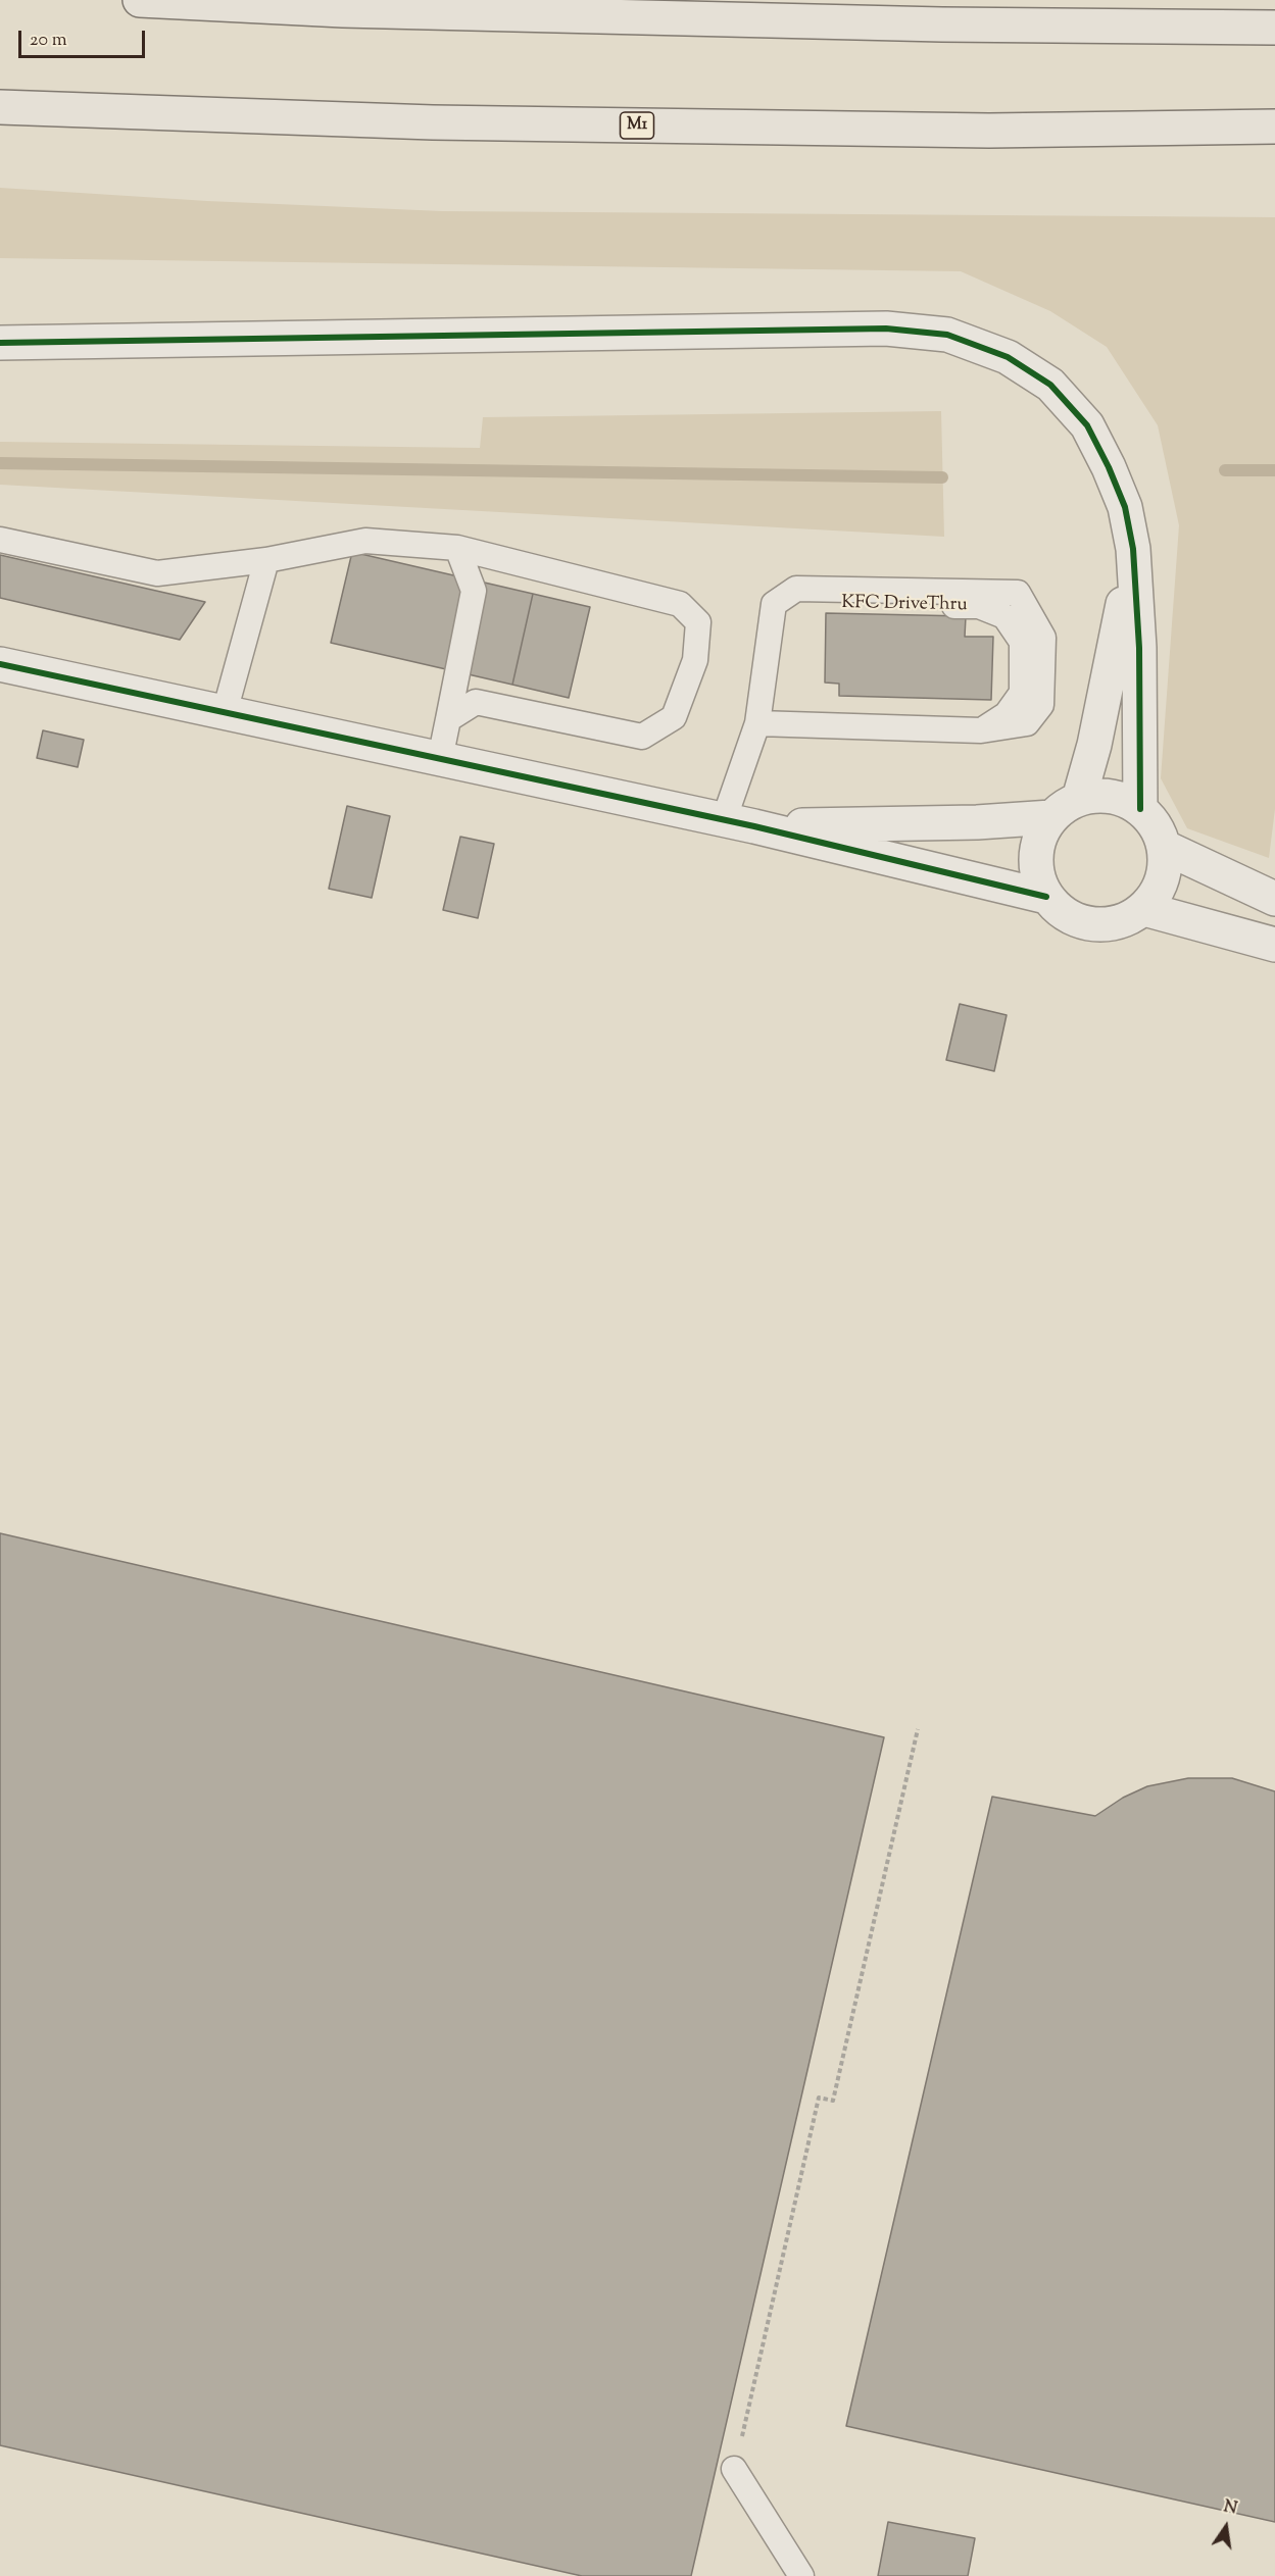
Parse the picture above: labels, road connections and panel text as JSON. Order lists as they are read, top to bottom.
{
  "streets": {
    "highway": ["M1"]
  },
  "scale_bar": "20 m",
  "north": "top"
}
